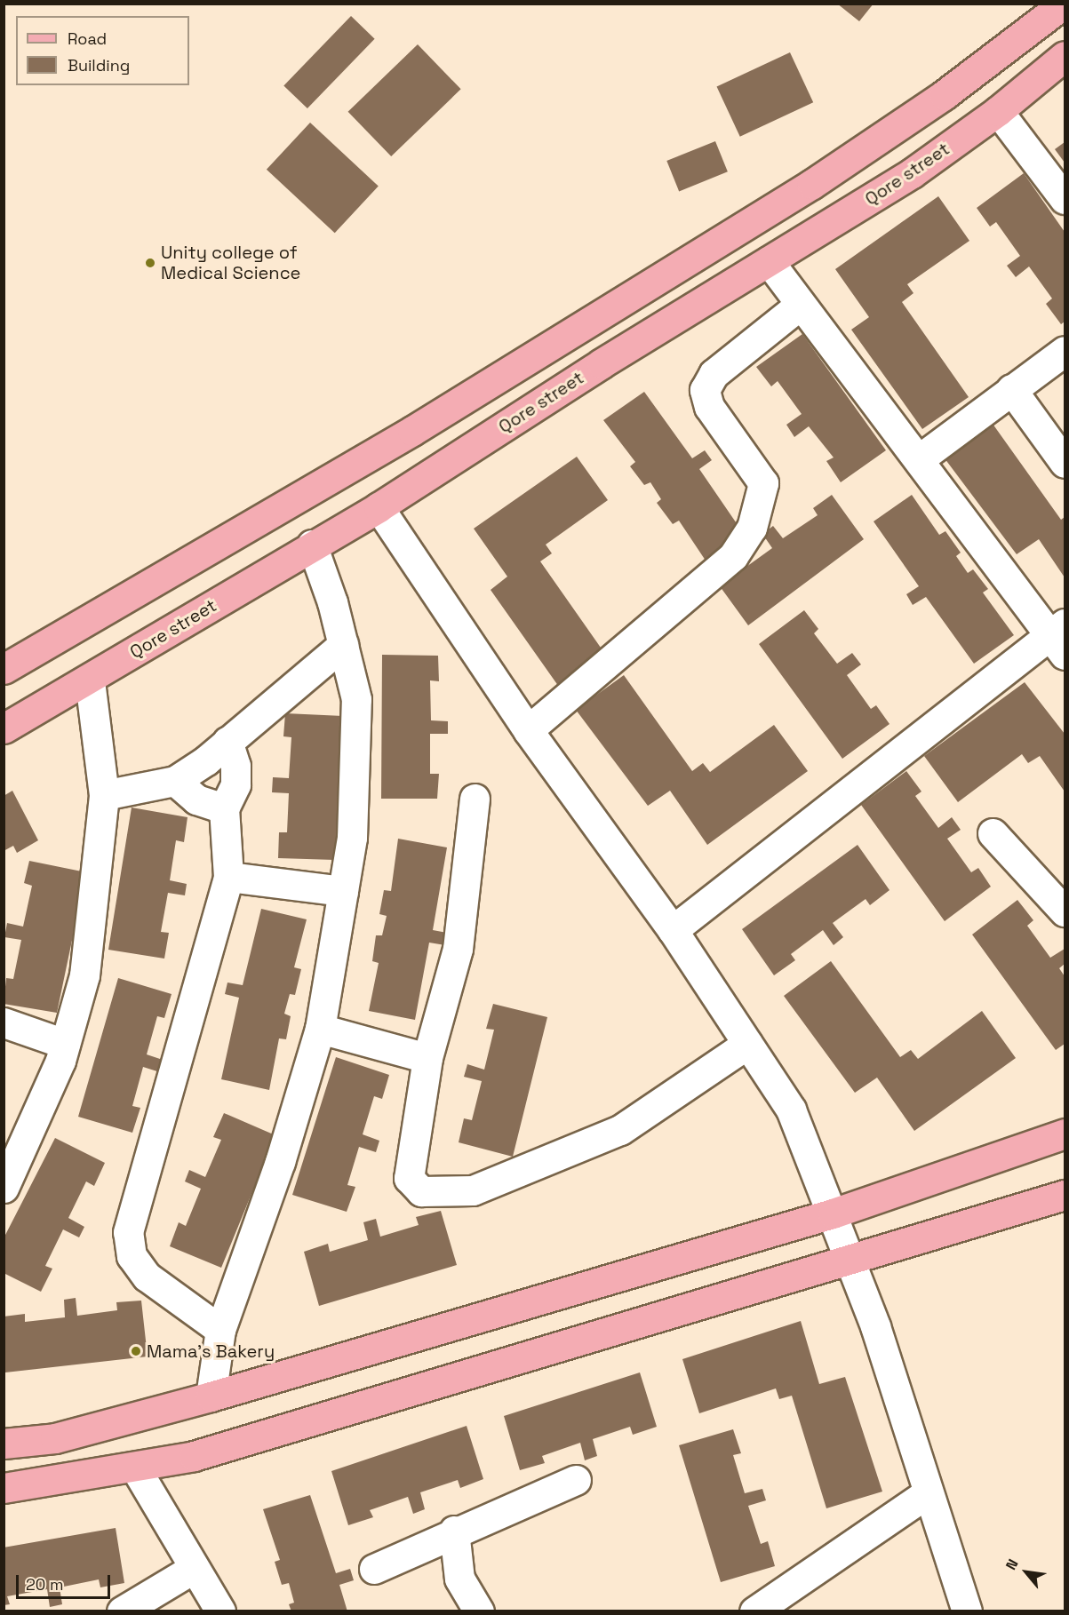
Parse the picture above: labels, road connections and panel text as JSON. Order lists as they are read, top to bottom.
{
  "streets": {
    "main road": ["Qore street"]
  },
  "places": ["Unity college of Medical Science", "Mama's Bakery"],
  "legend": ["Road", "Building"],
  "scale_bar": "20 m",
  "north": "top left"
}
